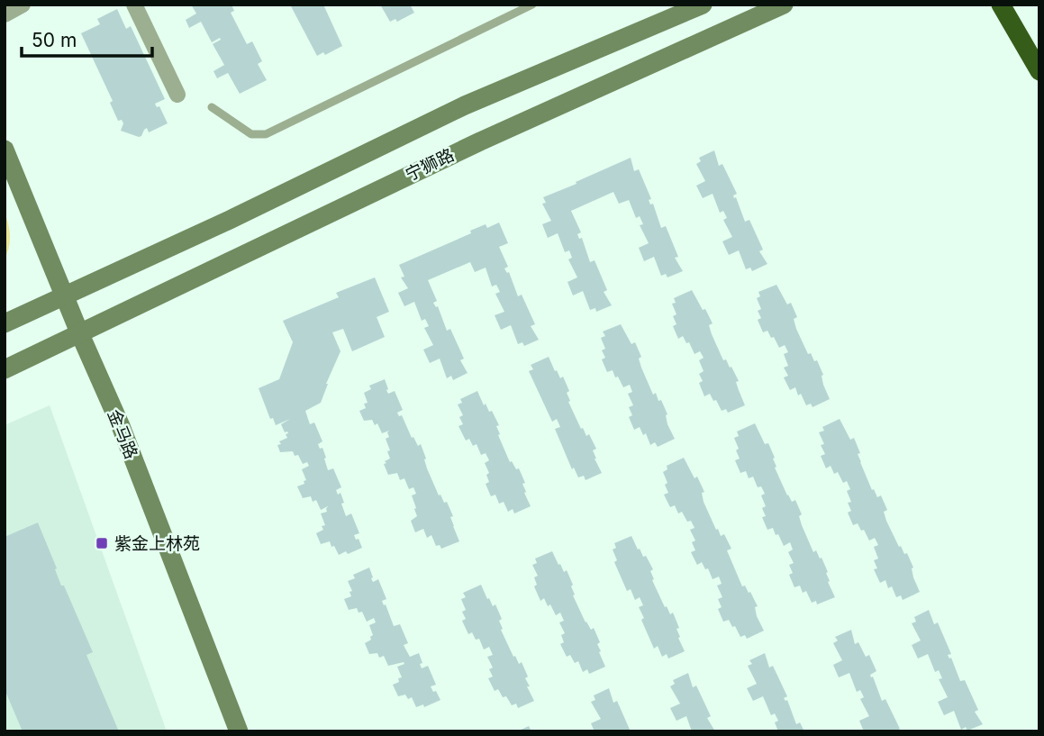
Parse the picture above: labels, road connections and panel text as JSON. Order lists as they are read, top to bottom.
{
  "streets": {
    "main road": ["宁狮路", "金马路"]
  },
  "crossings": [
    ["宁狮路", "金马路"]
  ],
  "places": {
    "transit": ["紫金上林苑"]
  },
  "scale_bar": "50 m"
}
